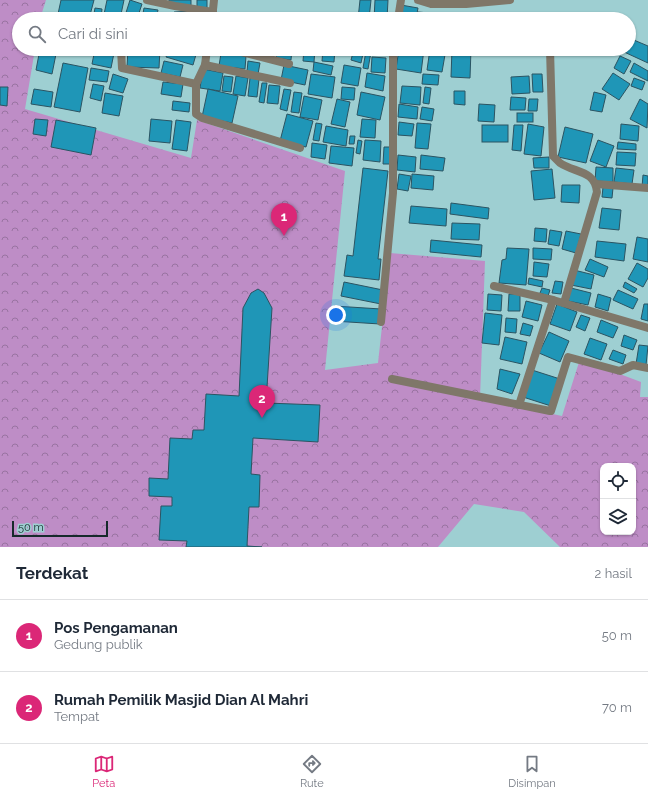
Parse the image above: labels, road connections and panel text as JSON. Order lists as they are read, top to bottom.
{
  "scale_bar": "50 m",
  "page": {
    "search": "Cari di sini",
    "pins": ["1", "2"],
    "scale": "50 m",
    "heading": ["Terdekat", "2 hasil"],
    "list": [
      {
        "mark": "1",
        "name": "Pos Pengamanan",
        "note": "Gedung publik",
        "value": "50 m"
      },
      {
        "mark": "2",
        "name": "Rumah Pemilik Masjid Dian Al Mahri",
        "note": "Tempat",
        "value": "70 m"
      }
    ],
    "nav": ["Peta", "Rute", "Disimpan"]
  }
}
